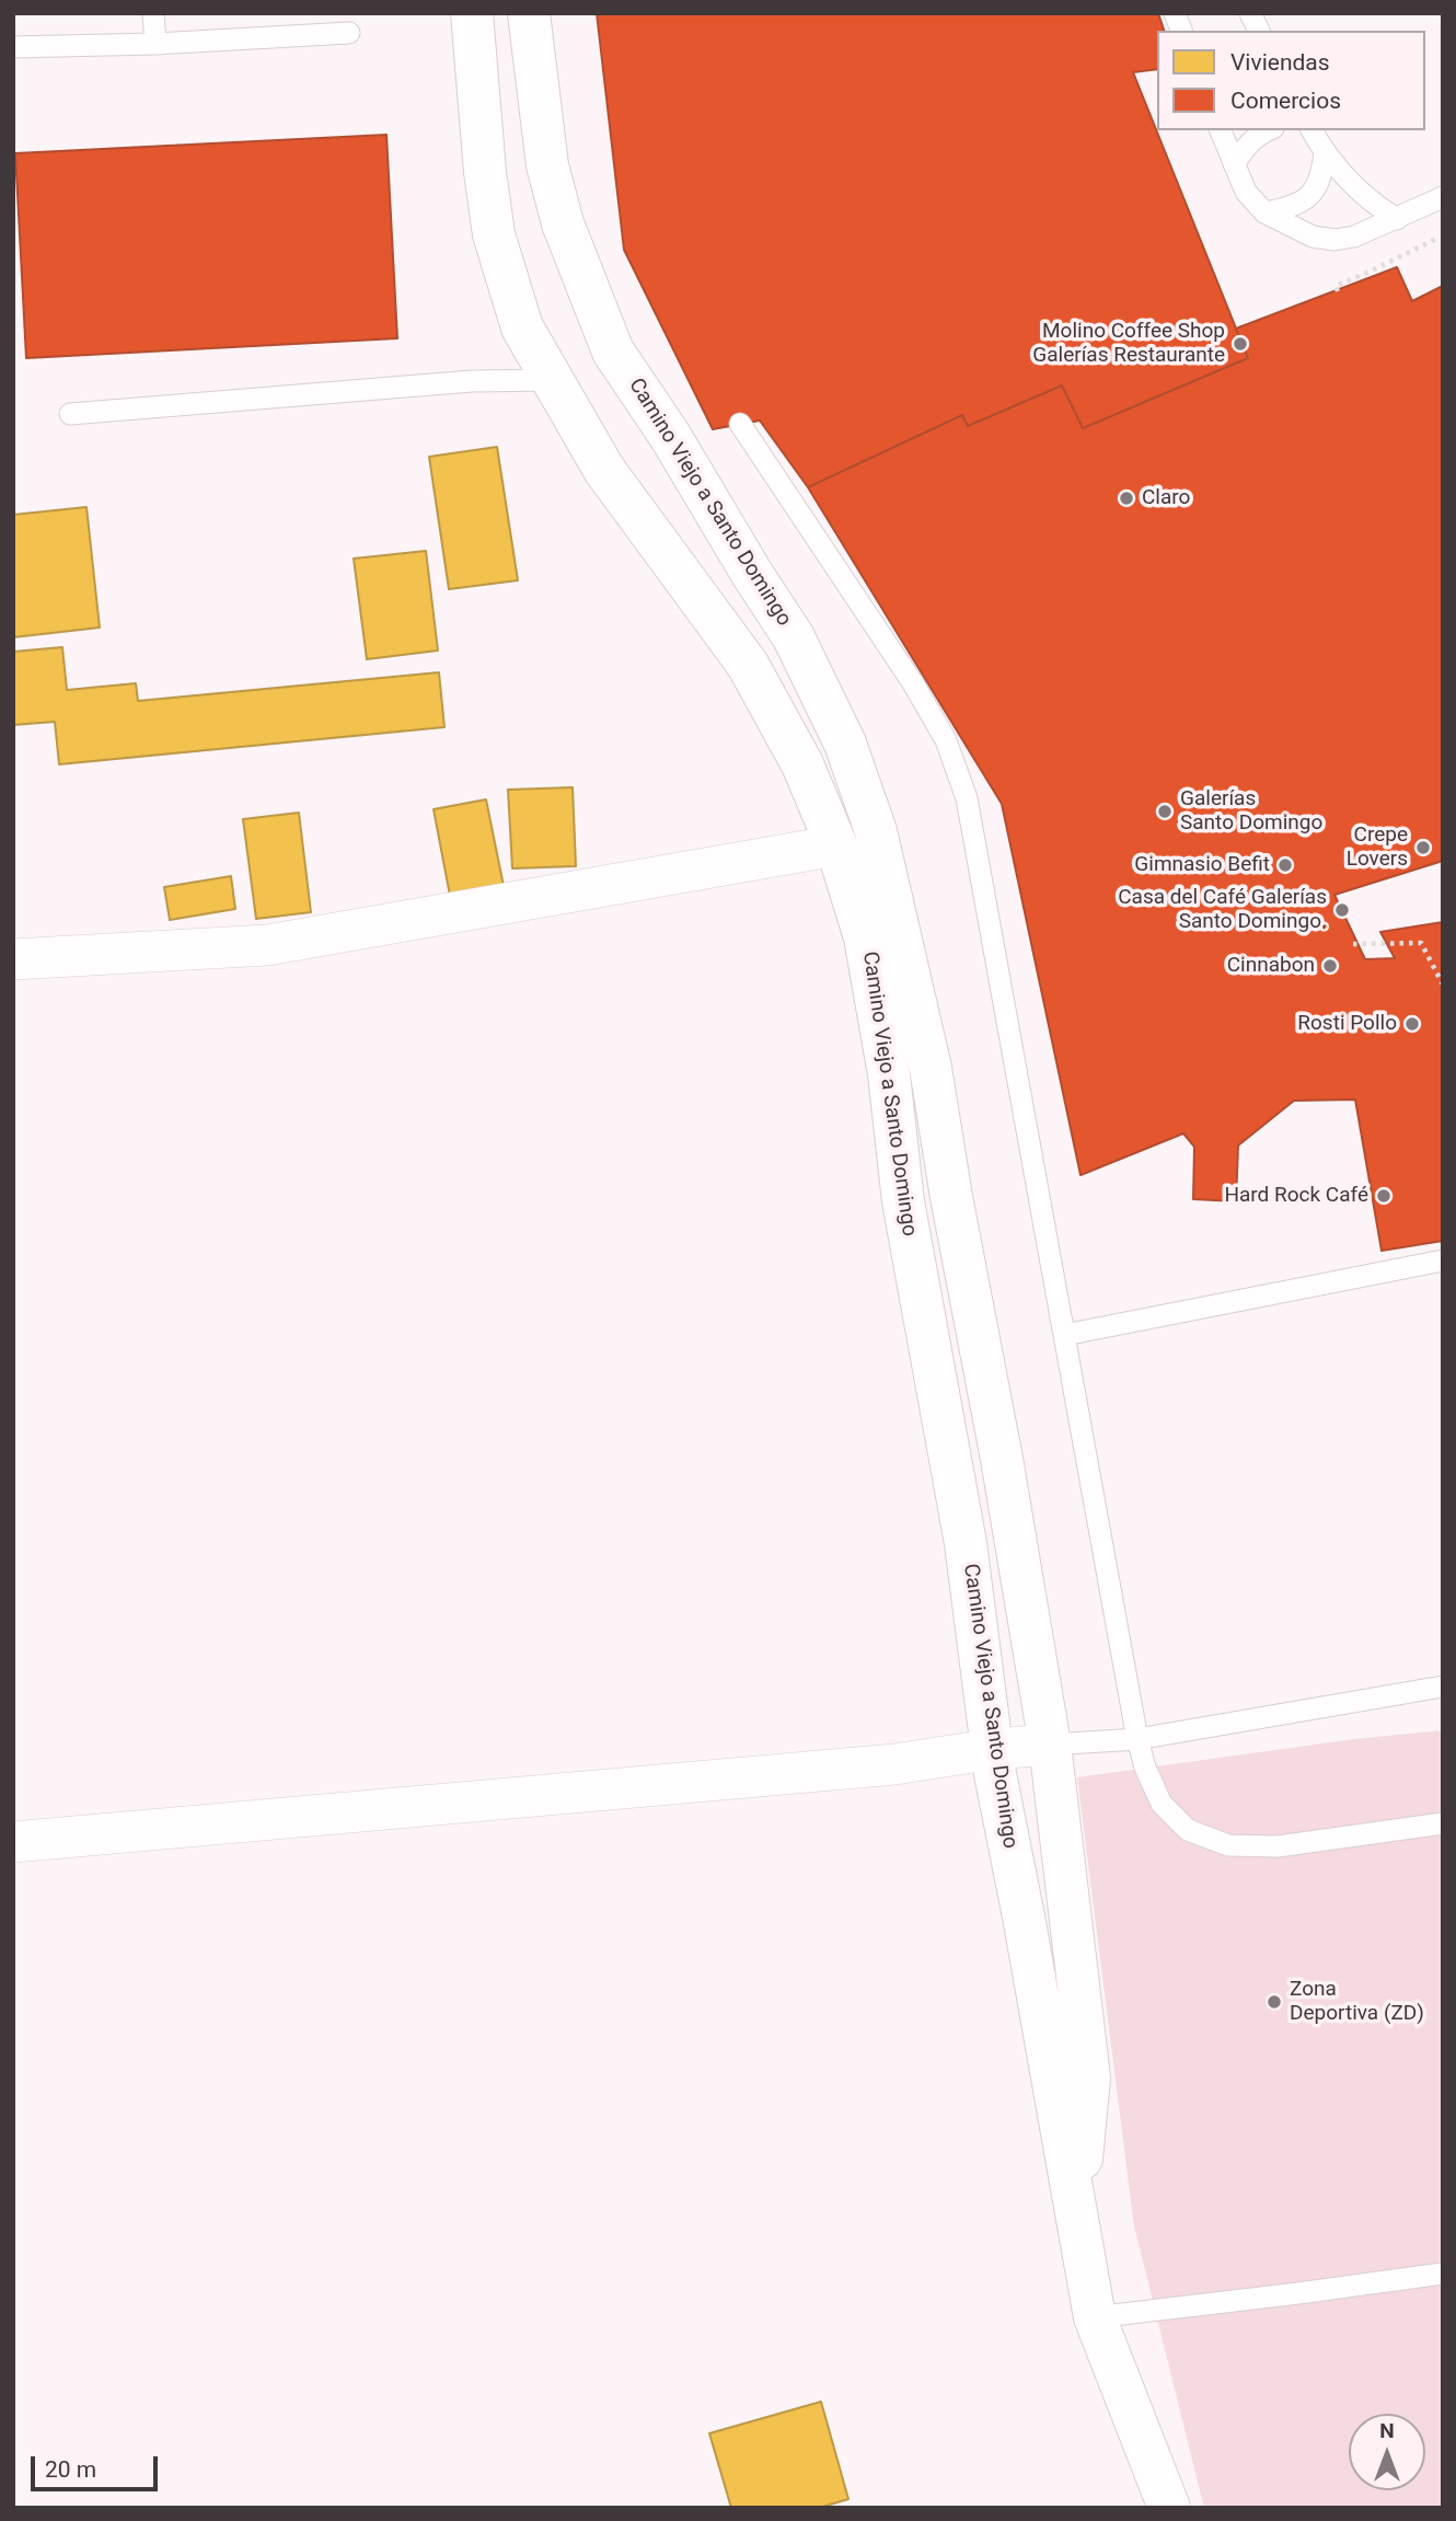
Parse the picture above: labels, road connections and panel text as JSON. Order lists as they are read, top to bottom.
{
  "streets": {
    "street": ["Camino Viejo a Santo Domingo"]
  },
  "places": [
    "Molino Coffee Shop Galerías Restaurante",
    "Claro",
    "Galerías Santo Domingo",
    "Crepe Lovers",
    "Gimnasio Befit",
    "Casa del Café Galerías Santo Domingo.",
    "Cinnabon",
    "Rosti Pollo",
    "Hard Rock Café",
    "Zona Deportiva (ZD)"
  ],
  "legend": ["Viviendas", "Comercios"],
  "scale_bar": "20 m",
  "north": "top"
}
